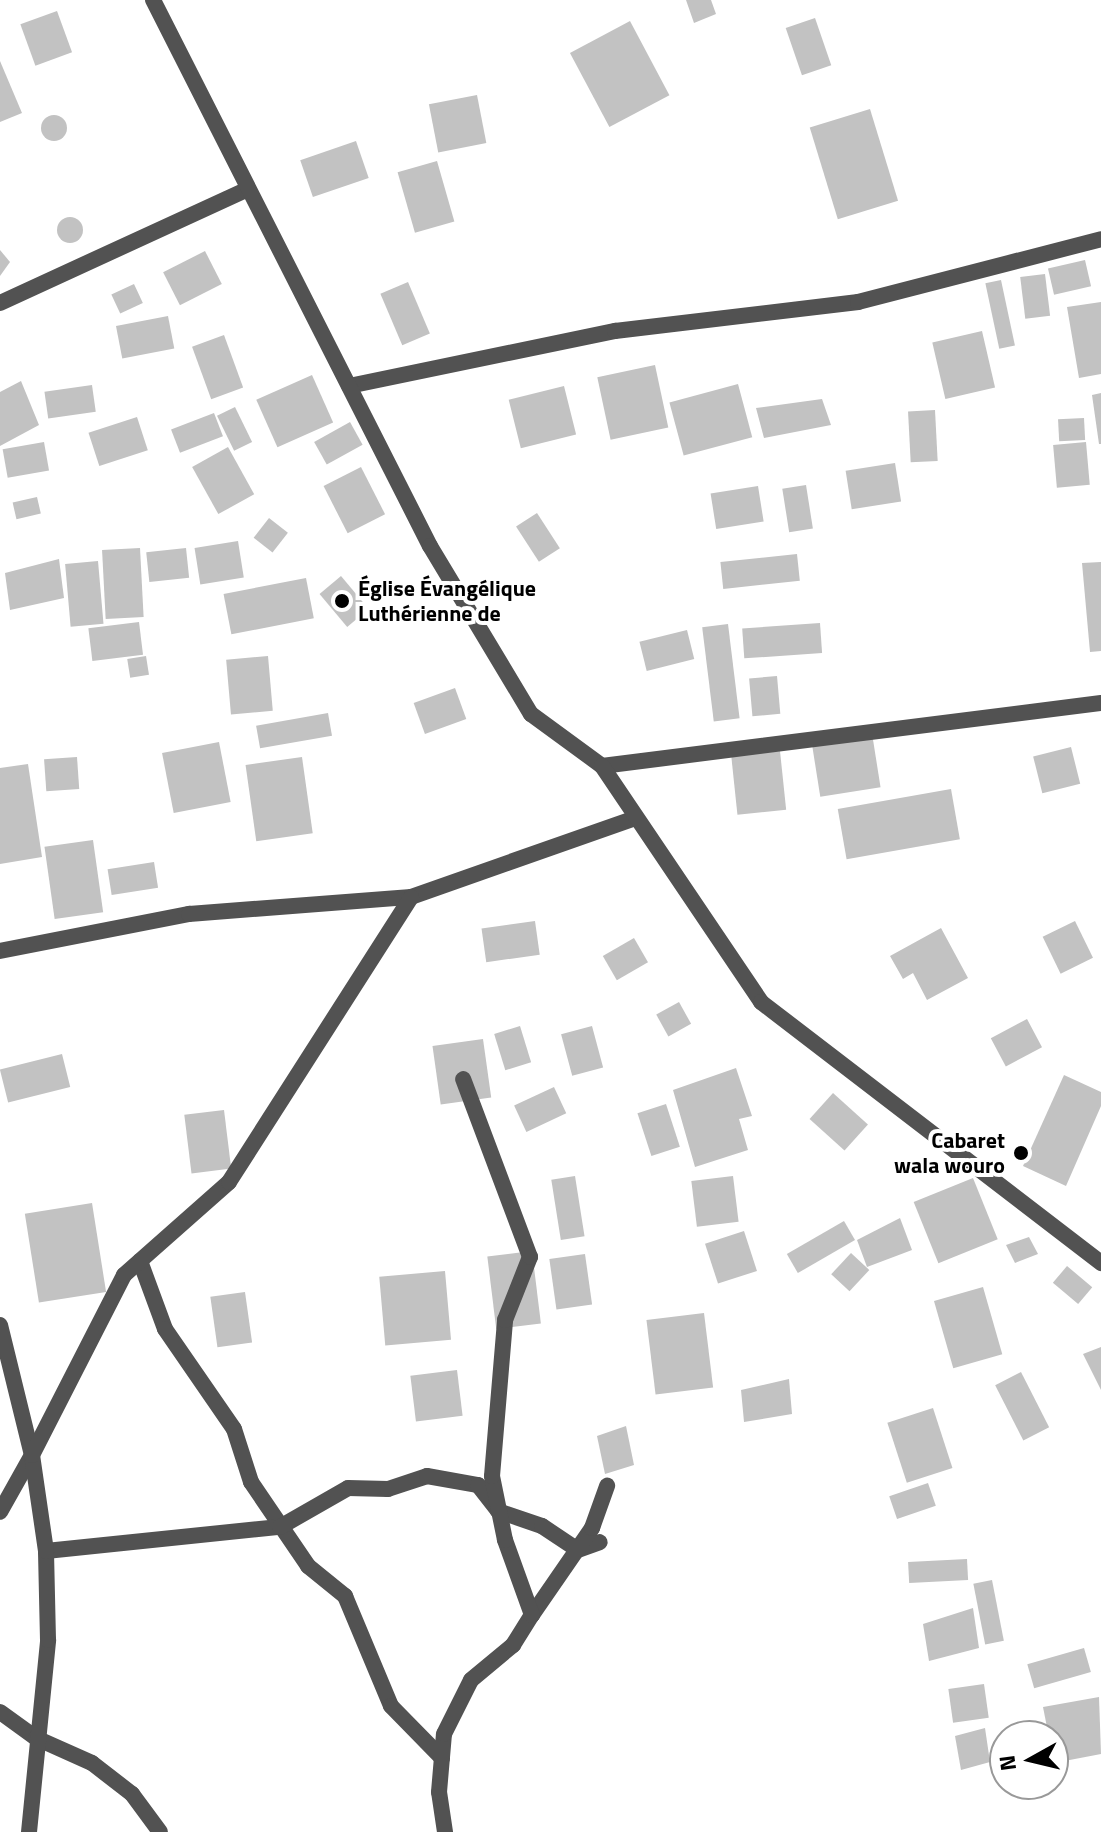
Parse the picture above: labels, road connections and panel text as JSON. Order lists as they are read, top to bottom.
{
  "places": ["Église Évangélique Luthérienne de", "Cabaret wala wouro"],
  "north": "left"
}
